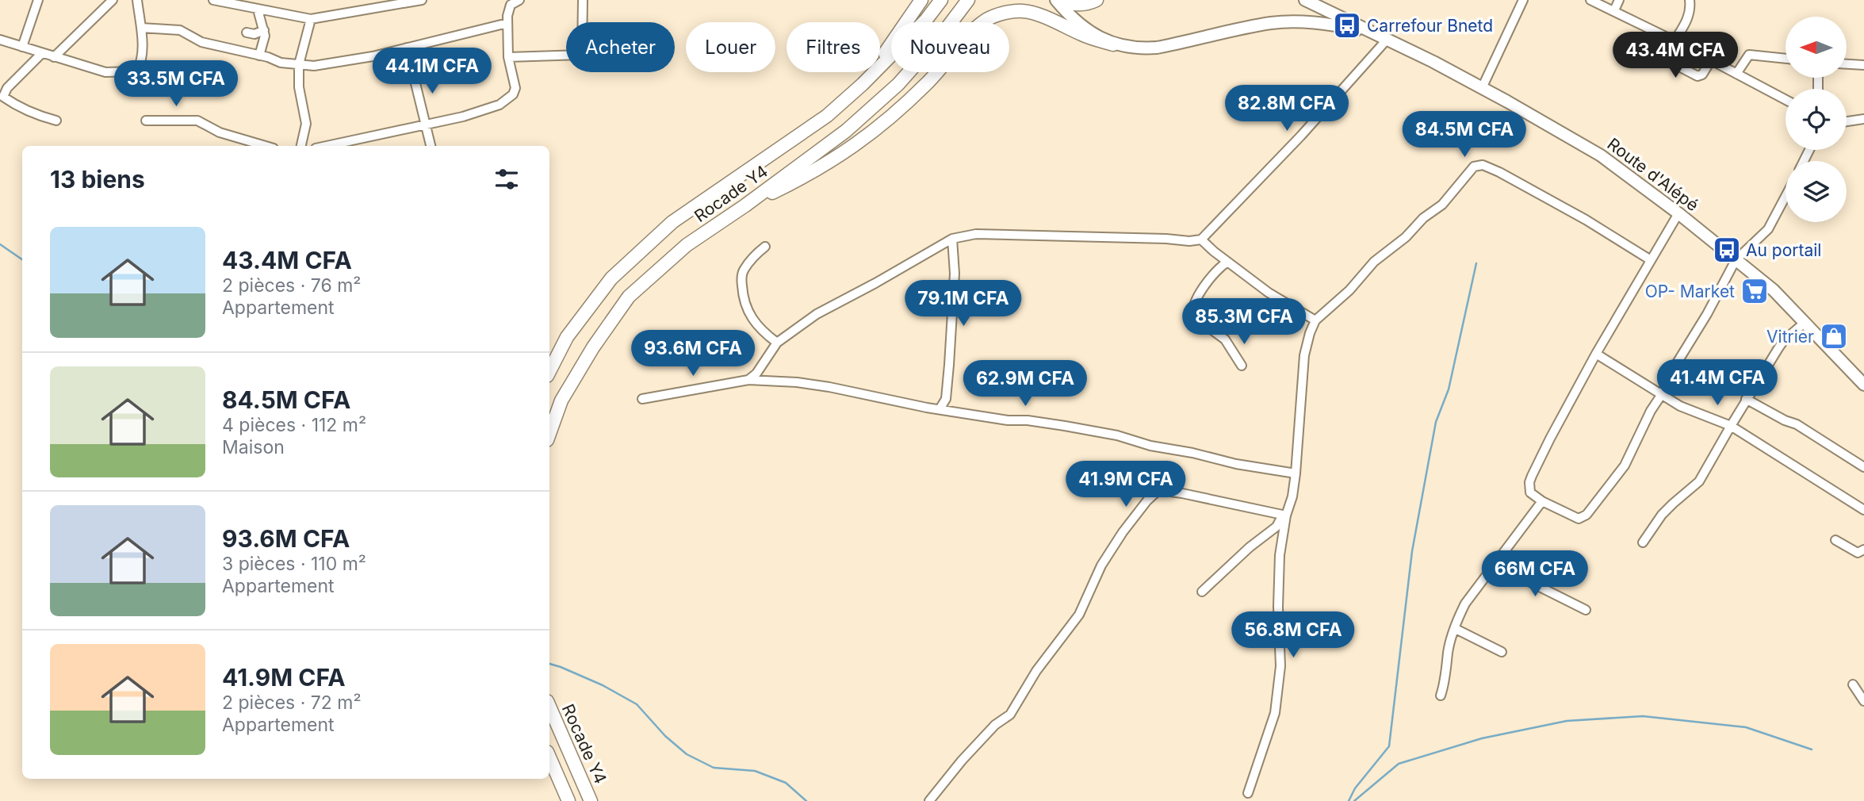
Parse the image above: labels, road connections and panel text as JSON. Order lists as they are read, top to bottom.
{
  "streets": {
    "highway": ["Rocade Y4"],
    "main road": ["Route d'Alépé"]
  },
  "places": {
    "bus stop": ["Carrefour Bnetd", "Au portail"],
    "supermarket": ["OP- Market"],
    "shop": ["Vitrier"]
  },
  "north": "left",
  "page": {
    "chip": [
      "Acheter",
      "Louer",
      "Filtres",
      "Nouveau"
    ],
    "price": [
      "43.4M CFA",
      "44.1M CFA",
      "33.5M CFA",
      "82.8M CFA",
      "84.5M CFA",
      "79.1M CFA",
      "85.3M CFA",
      "93.6M CFA",
      "41.4M CFA",
      "62.9M CFA",
      "41.9M CFA",
      "66M CFA",
      "56.8M CFA"
    ],
    "heading": "13 biens",
    "list": [
      {
        "name": "43.4M CFA",
        "note": "2 pièces · 76 m² · Appartement"
      },
      {
        "name": "84.5M CFA",
        "note": "4 pièces · 112 m² · Maison"
      },
      {
        "name": "93.6M CFA",
        "note": "3 pièces · 110 m² · Appartement"
      },
      {
        "name": "41.9M CFA",
        "note": "2 pièces · 72 m² · Appartement"
      }
    ]
  }
}
